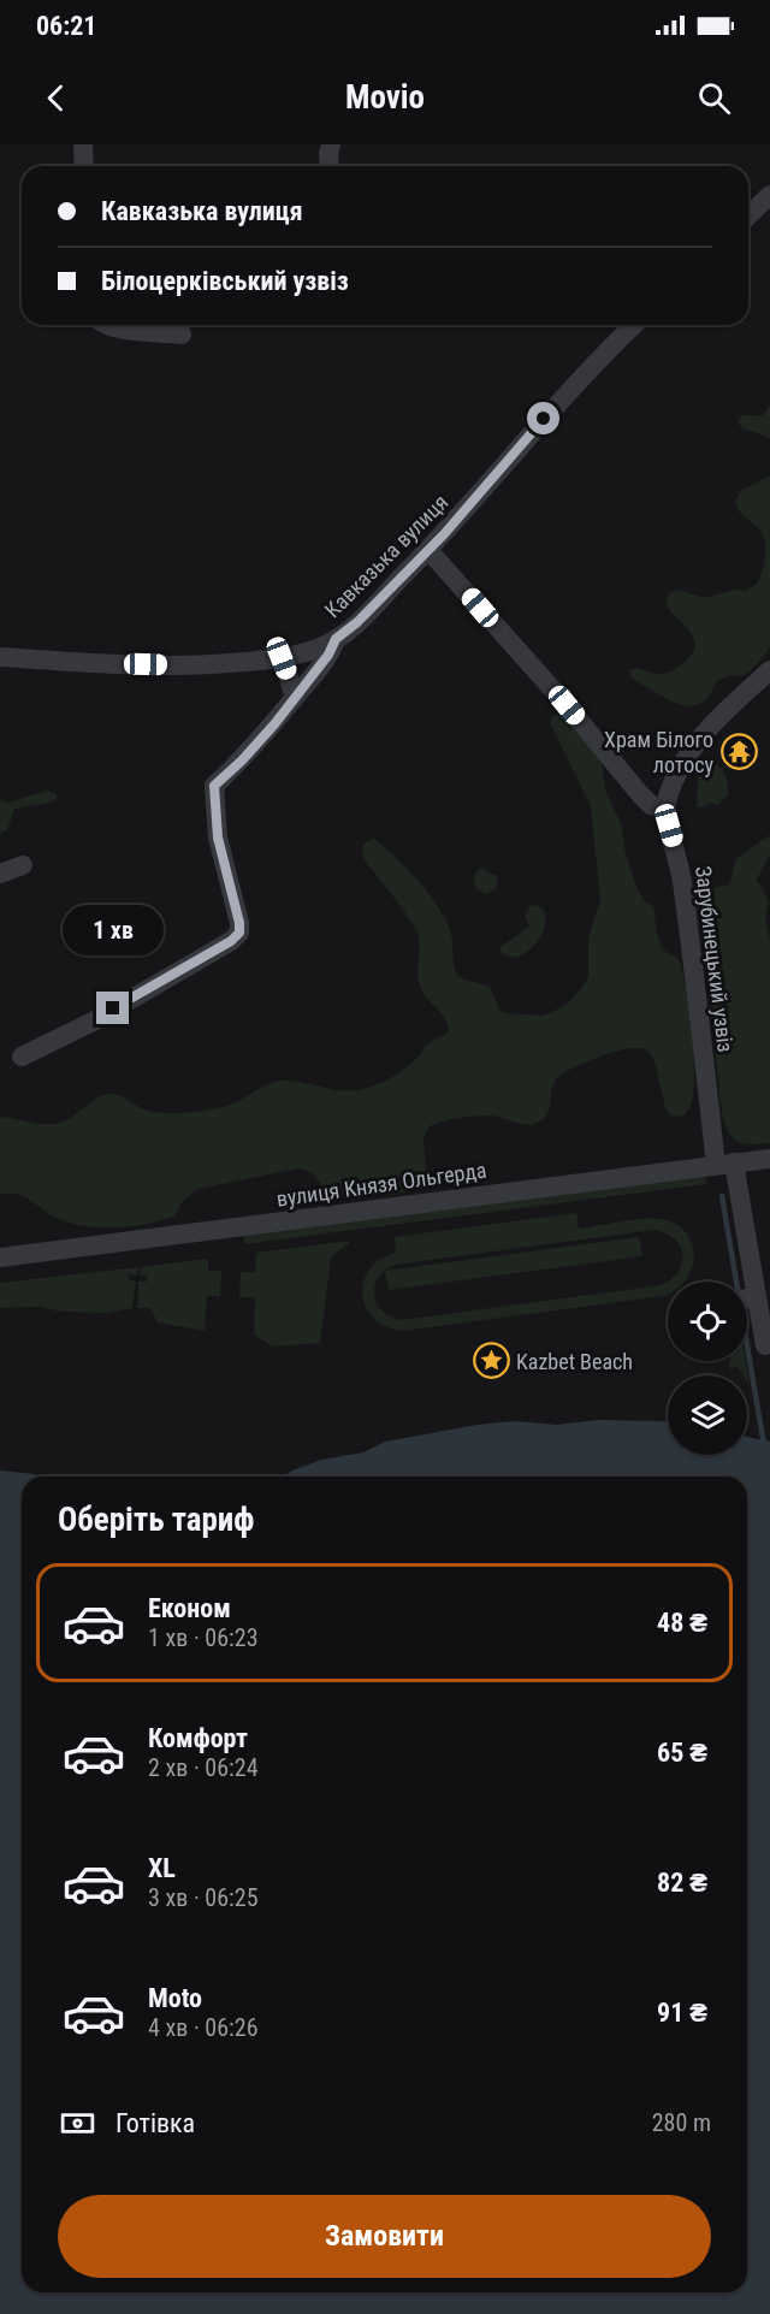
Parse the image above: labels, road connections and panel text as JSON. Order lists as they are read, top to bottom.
{
  "streets": {
    "street": ["Кавказька вулиця", "Зарубинецький узвіз", "вулиця Князя Ольгерда"]
  },
  "crossings": [
    ["Зарубинецький узвіз", "вулиця Князя Ольгерда"]
  ],
  "places": {
    "temple": ["Храм Білого лотосу"],
    "place": ["Kazbet Beach"]
  },
  "page": {
    "status": "06:21",
    "header": "Movio",
    "banner": ["Кавказька вулиця", "Білоцерківський узвіз"],
    "bubble": "1 хв",
    "heading": "Оберіть тариф",
    "list": [
      {
        "name": "Економ",
        "note": "1 хв · 06:23",
        "value": "48 ₴"
      },
      {
        "name": "Комфорт",
        "note": "2 хв · 06:24",
        "value": "65 ₴"
      },
      {
        "name": "XL",
        "note": "3 хв · 06:25",
        "value": "82 ₴"
      },
      {
        "name": "Moto",
        "note": "4 хв · 06:26",
        "value": "91 ₴"
      }
    ],
    "pay": ["Готівка", "280 m"],
    "buttons": "Замовити"
  }
}
